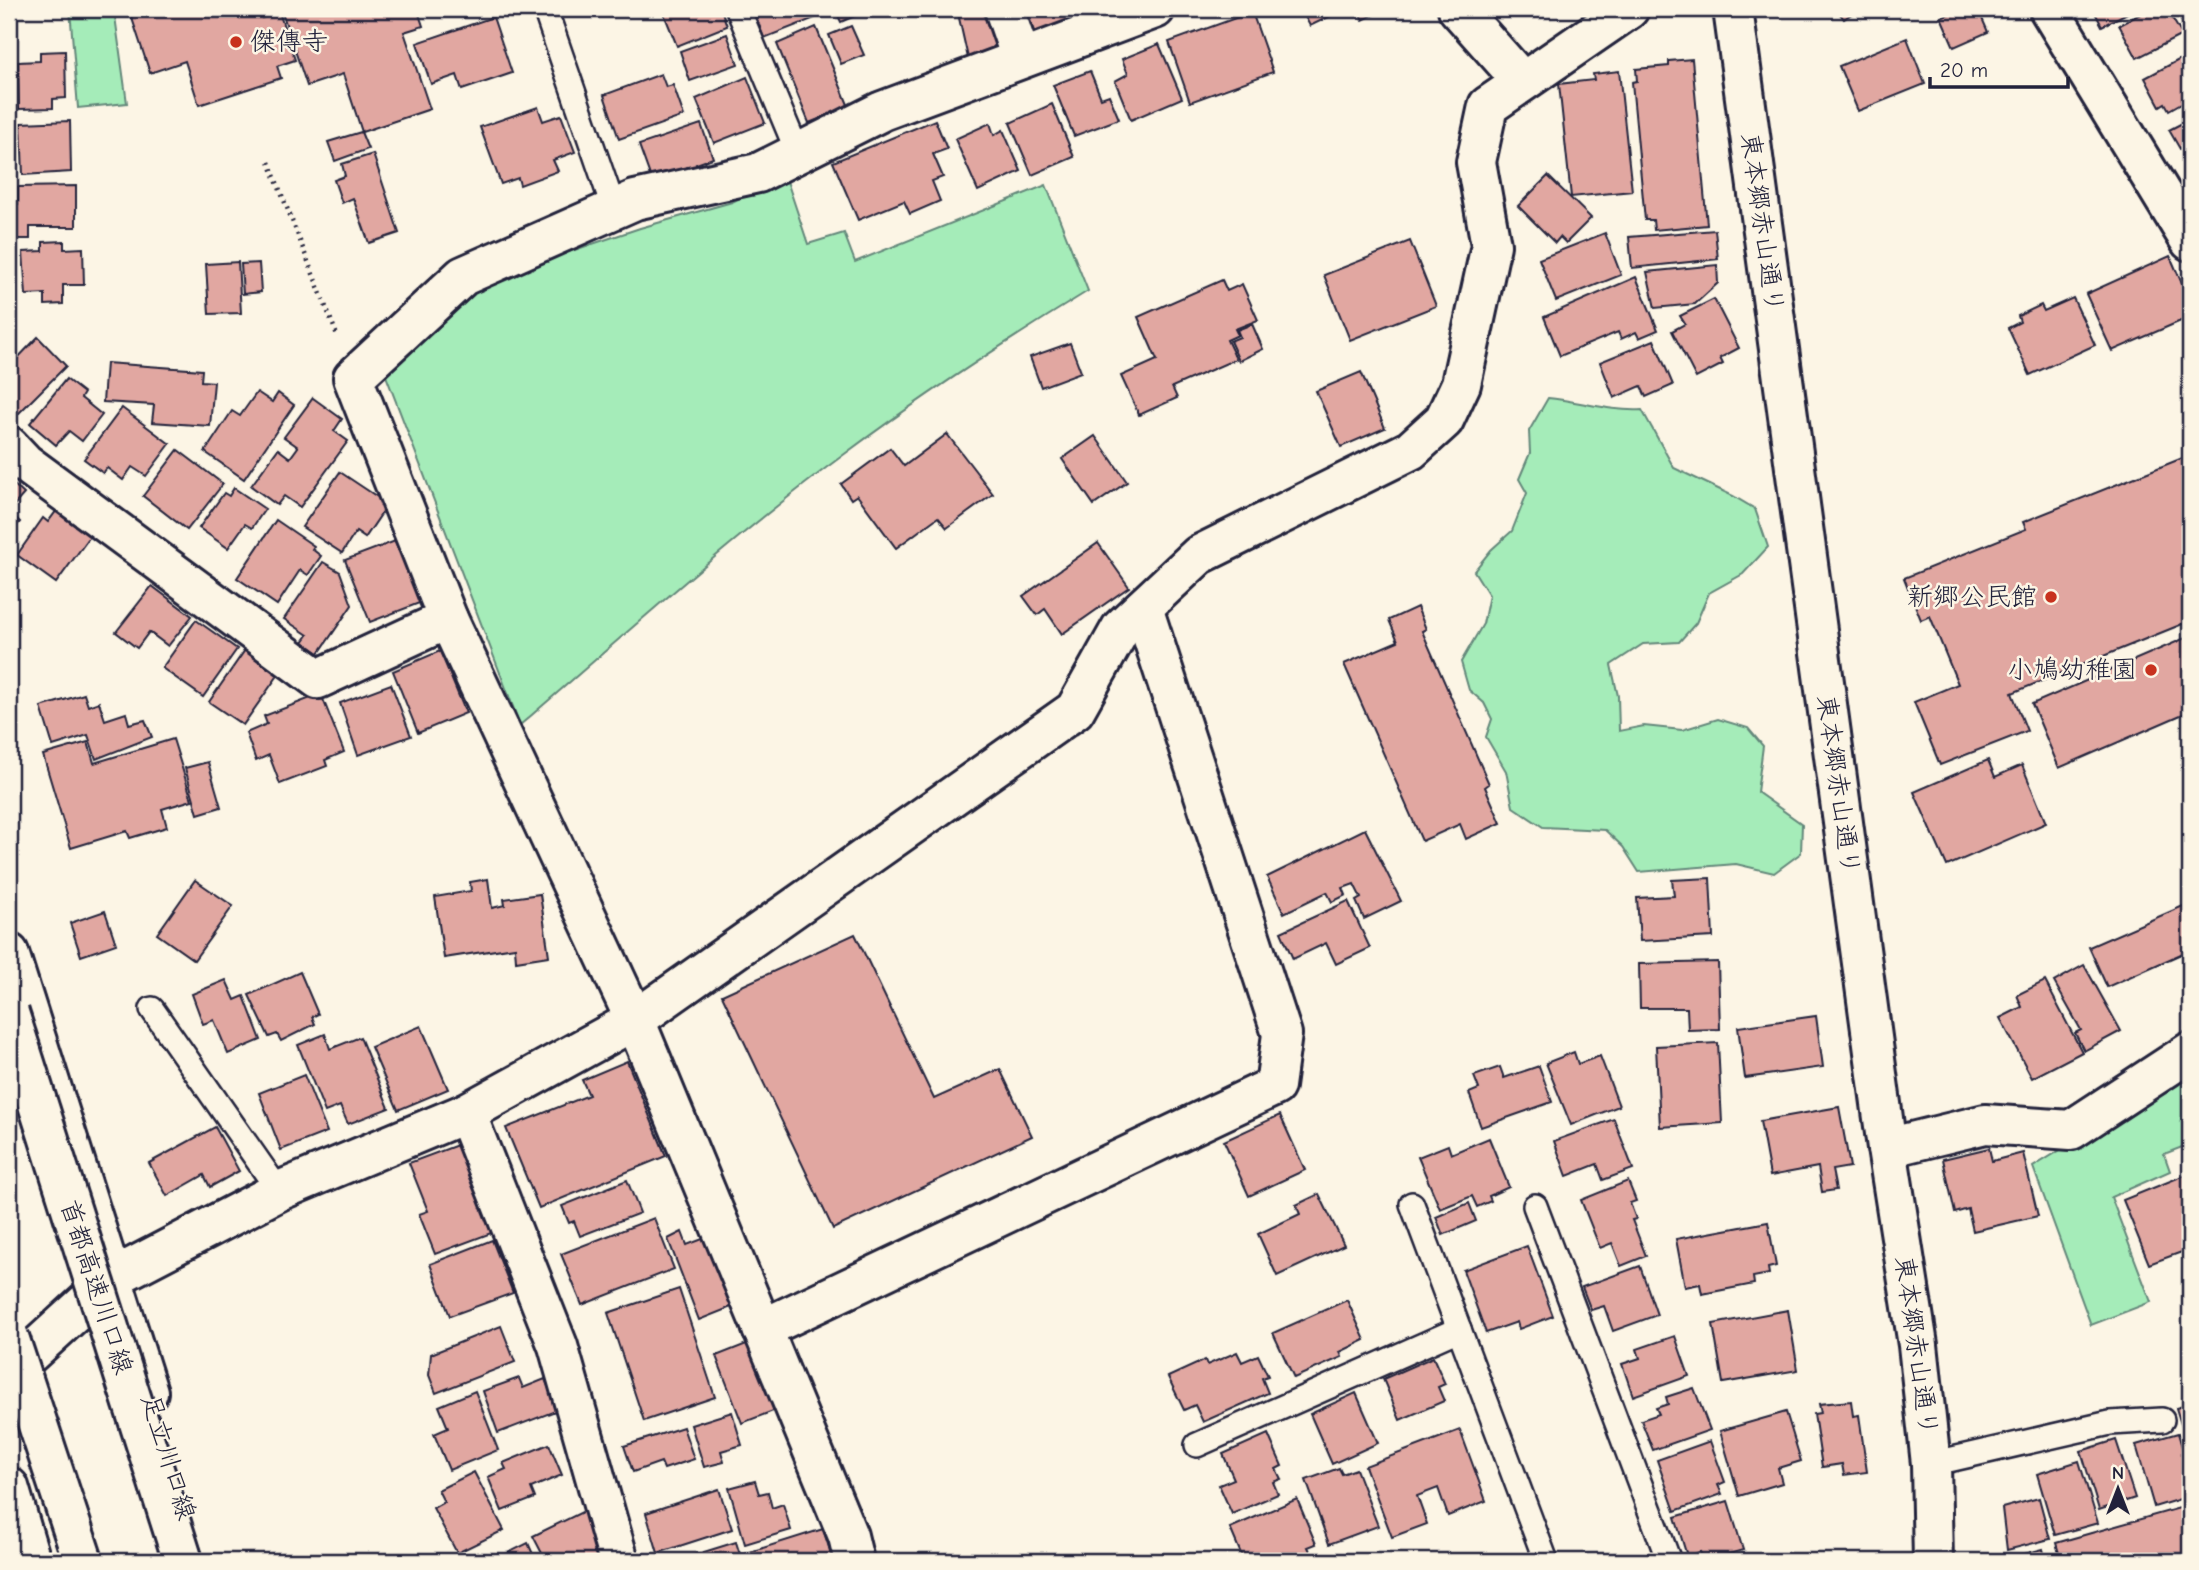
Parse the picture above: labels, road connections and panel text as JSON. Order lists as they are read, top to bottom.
{
  "streets": {
    "main road": ["東本郷赤山通り", "首都高速川口線", "足立川口線"]
  },
  "places": ["傑傳寺", "新郷公民館", "小鳩幼稚園"],
  "scale_bar": "20 m",
  "north": "top"
}
